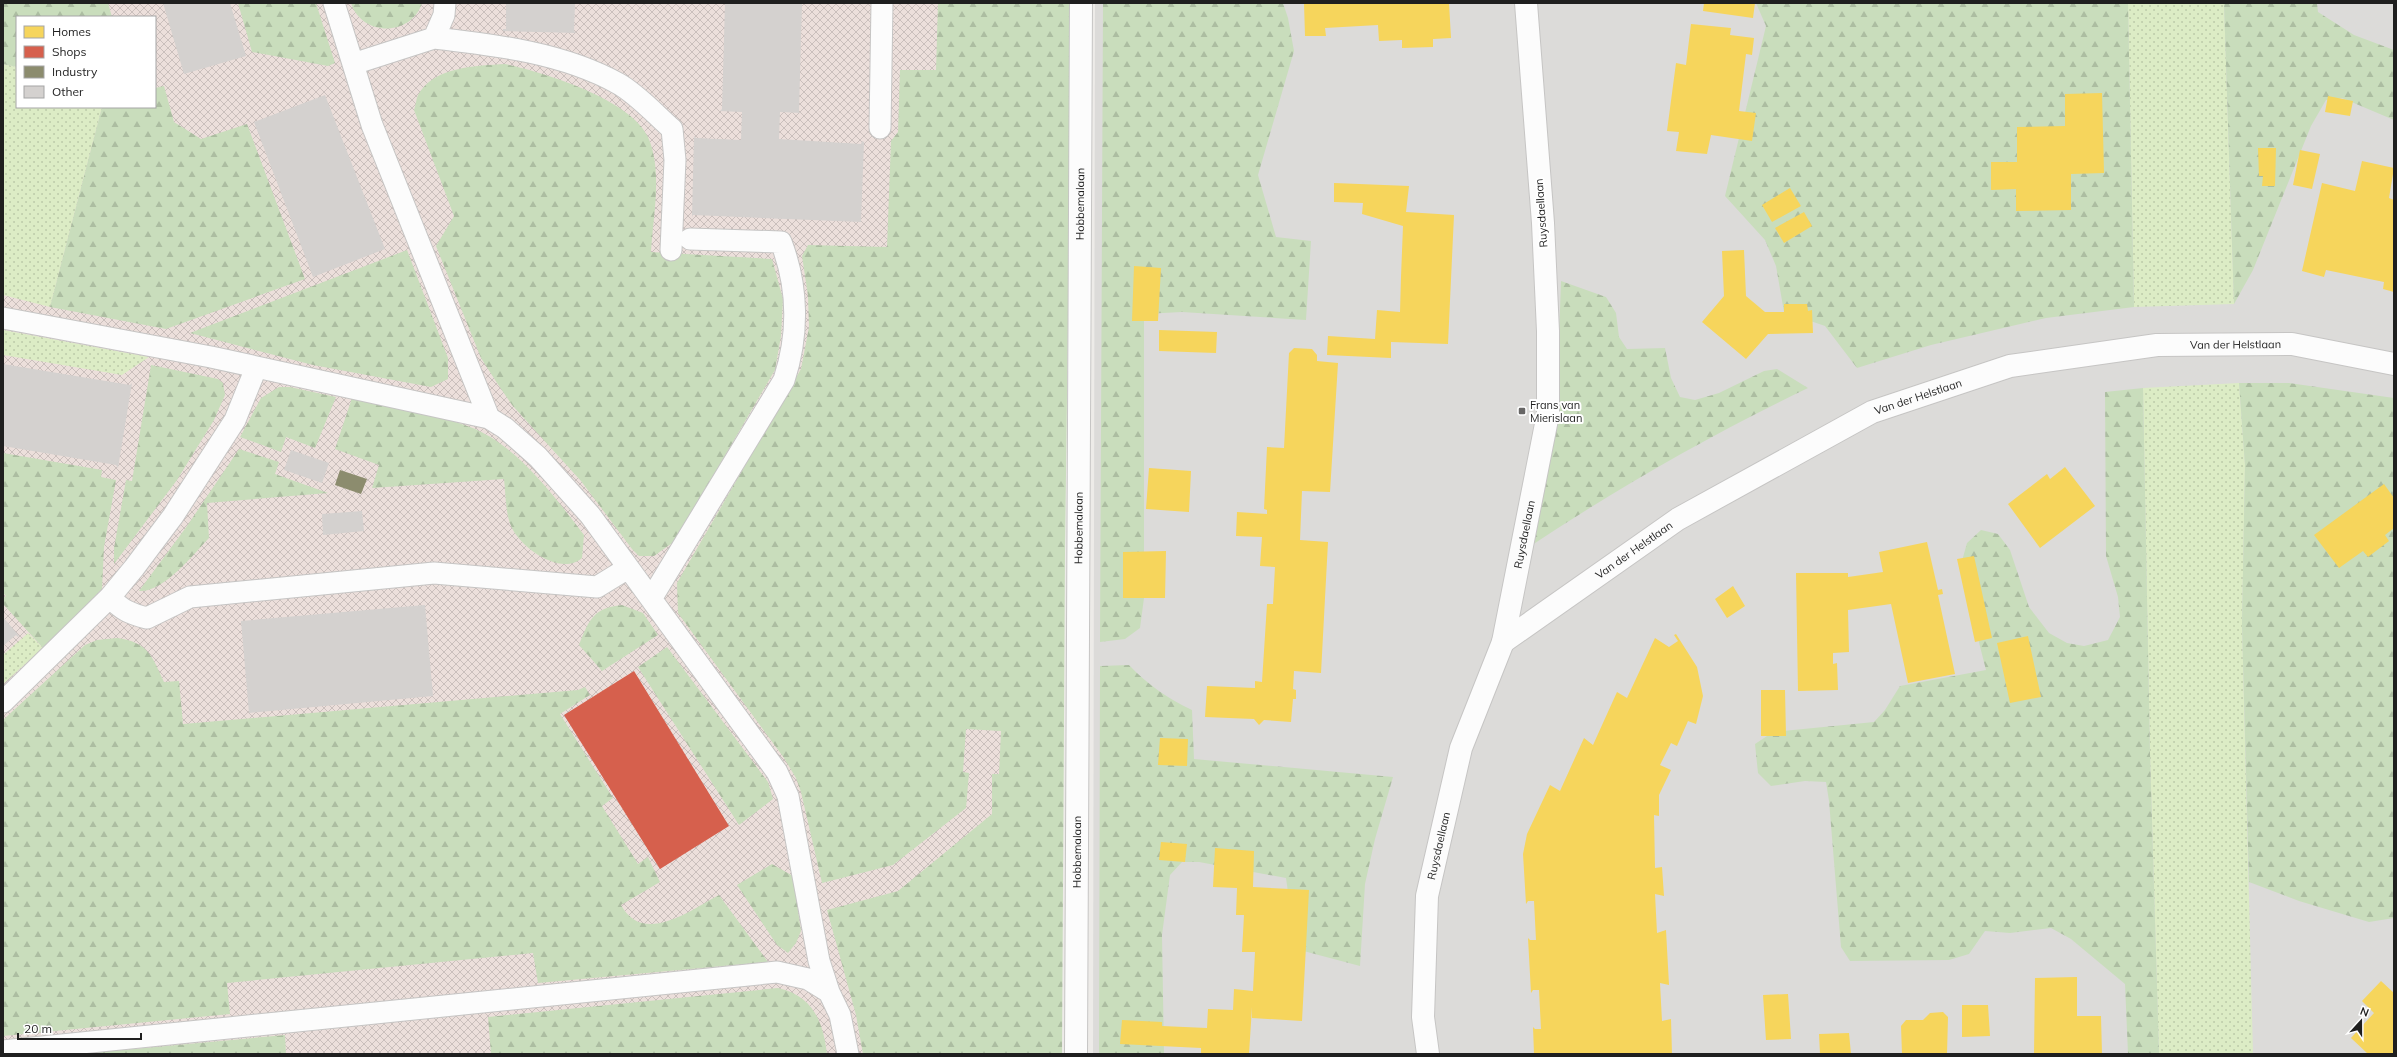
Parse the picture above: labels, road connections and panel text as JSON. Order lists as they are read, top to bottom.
{
  "streets": {
    "street": ["Hobbemalaan", "Ruysdaellaan", "Van der Helstlaan"]
  },
  "crossings": [
    ["Ruysdaellaan", "Van der Helstlaan"]
  ],
  "places": {
    "transit": ["Frans van Mierislaan"]
  },
  "legend": [
    "Homes",
    "Shops",
    "Industry",
    "Other"
  ],
  "scale_bar": "20 m",
  "north": "top"
}
